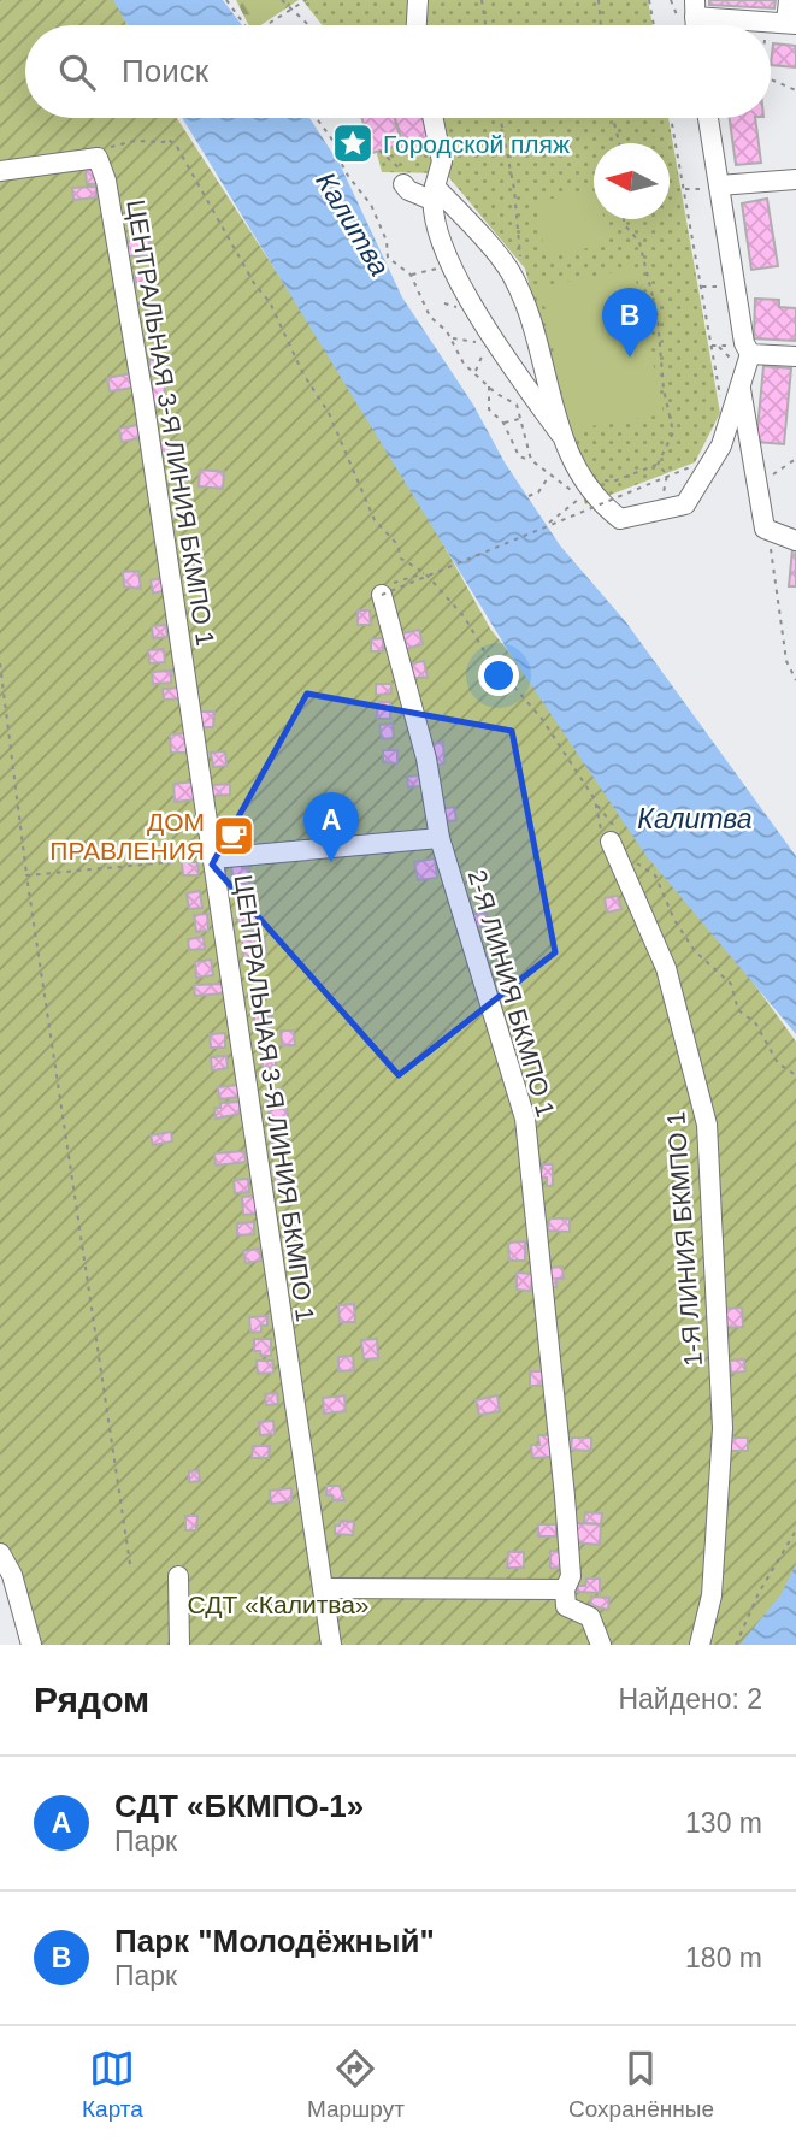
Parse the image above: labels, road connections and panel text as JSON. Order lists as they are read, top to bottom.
{
  "streets": {
    "street": ["ЦЕНТРАЛЬНАЯ 3-Я ЛИНИЯ БКМПО 1", "2-Я ЛИНИЯ БКМПО 1", "1-Я ЛИНИЯ БКМПО 1"]
  },
  "water": ["Калитва"],
  "parks": ["СДТ «Калитва»"],
  "places": {
    "place": ["Городской пляж"],
    "cafe": ["ДОМ ПРАВЛЕНИЯ"]
  },
  "north": "left",
  "page": {
    "search": "Поиск",
    "pins": ["B", "A"],
    "heading": ["Рядом", "Найдено: 2"],
    "list": [
      {
        "mark": "A",
        "name": "СДТ «БКМПО-1»",
        "note": "Парк",
        "value": "130 m"
      },
      {
        "mark": "B",
        "name": "Парк \"Молодёжный\"",
        "note": "Парк",
        "value": "180 m"
      }
    ],
    "nav": ["Карта", "Маршрут", "Сохранённые"]
  }
}
